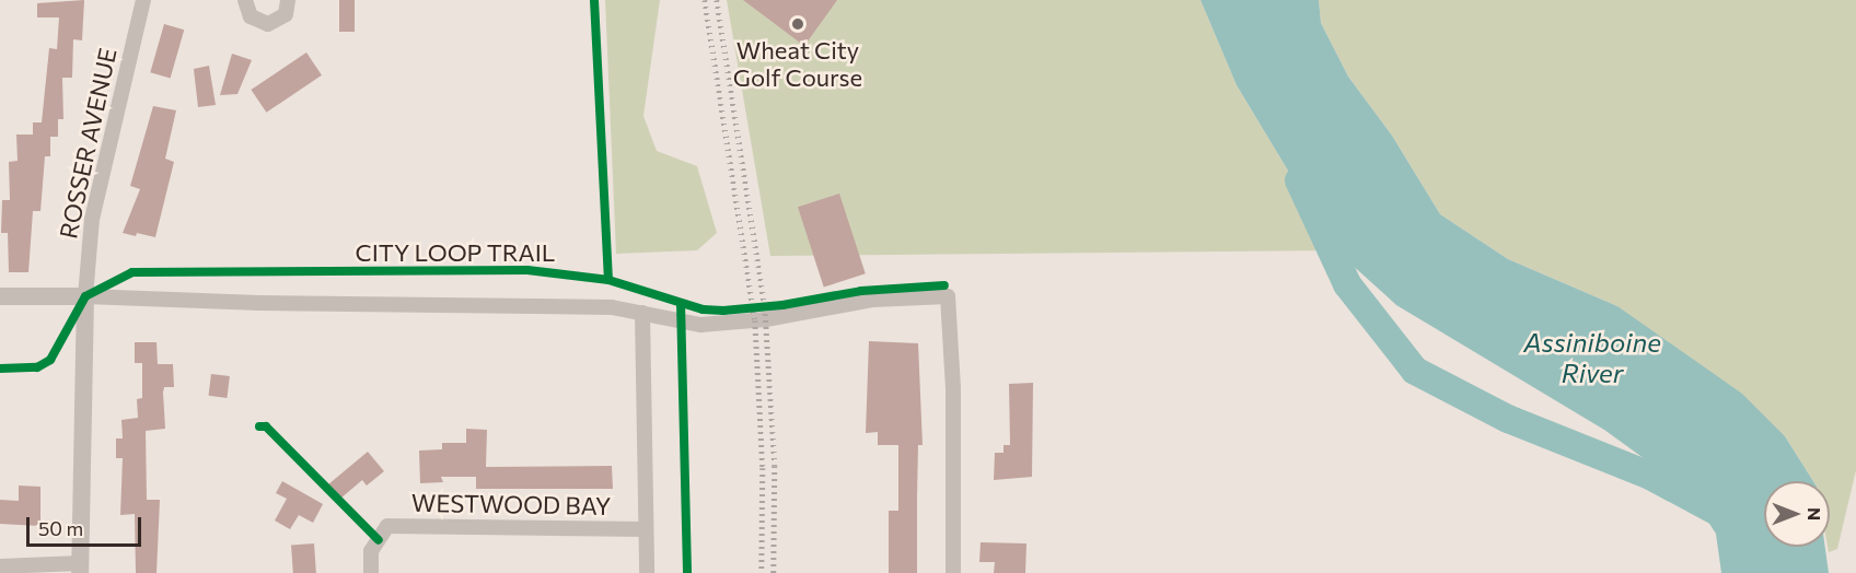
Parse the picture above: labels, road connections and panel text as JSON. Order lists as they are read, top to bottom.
{
  "streets": {
    "street": ["ROSSER AVENUE", "WESTWOOD BAY"],
    "cycle path": ["CITY LOOP TRAIL"]
  },
  "water": ["Assiniboine River"],
  "places": ["Wheat City Golf Course"],
  "scale_bar": "50 m",
  "north": "right"
}
